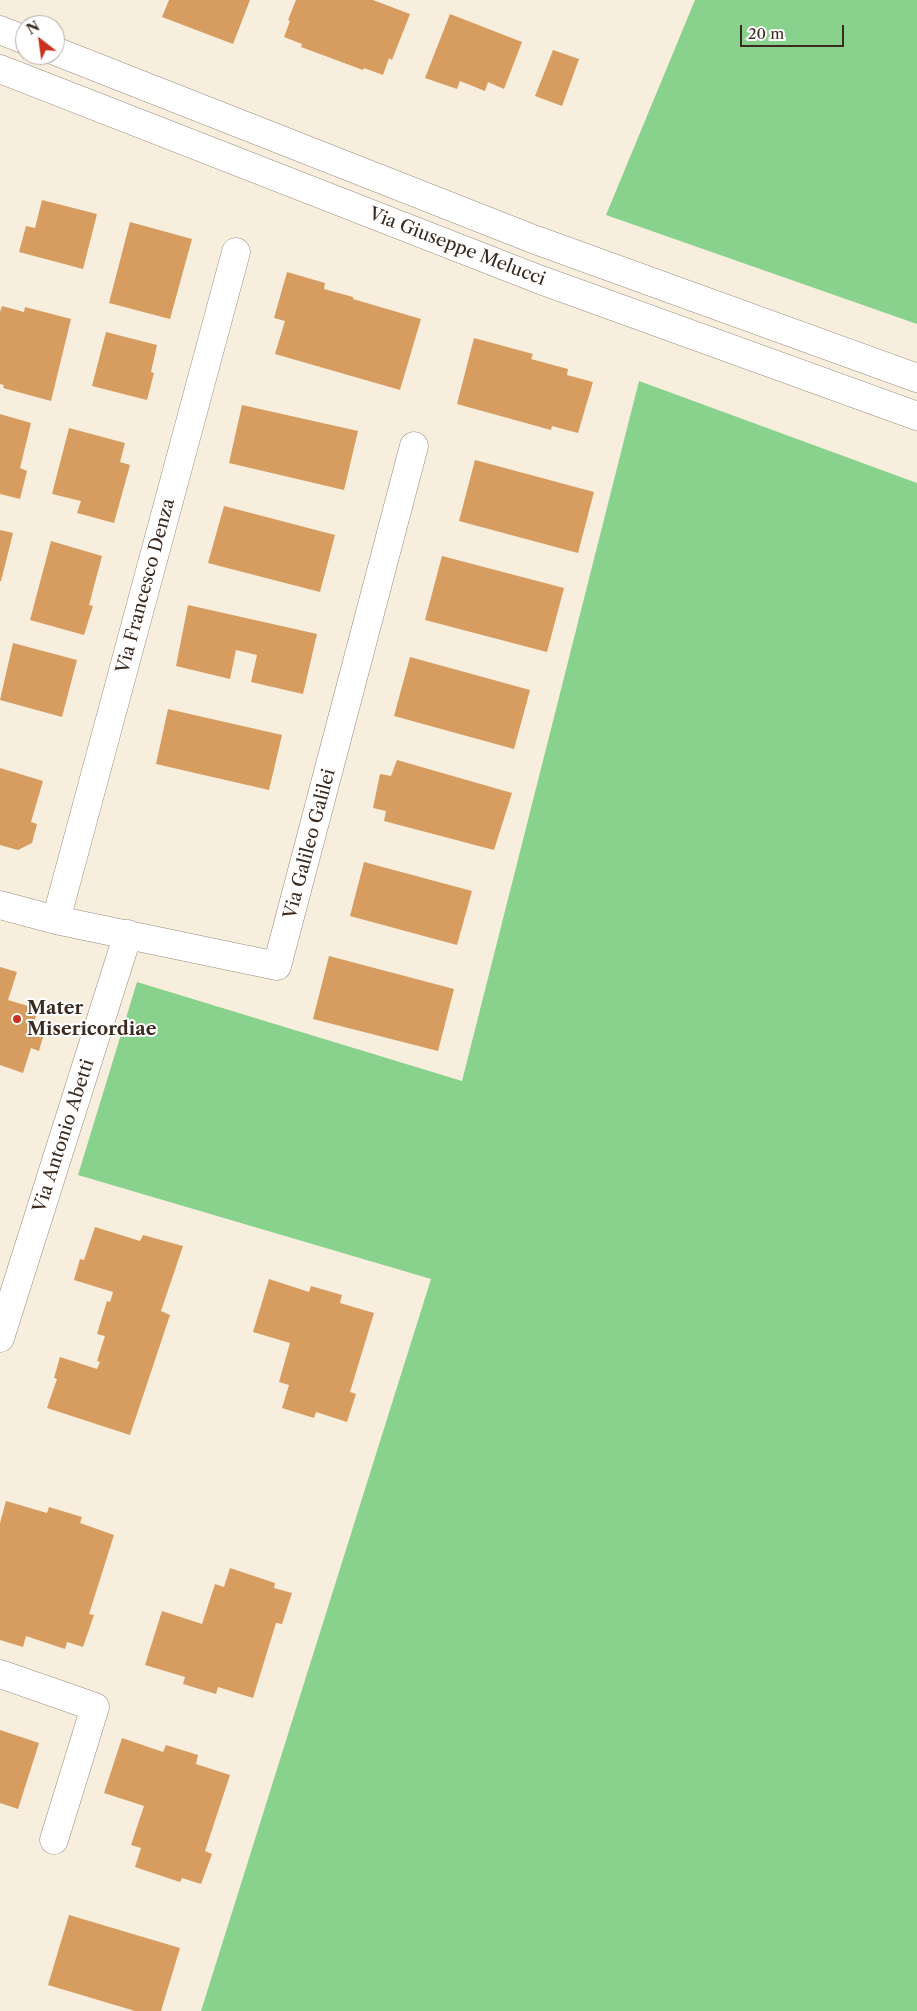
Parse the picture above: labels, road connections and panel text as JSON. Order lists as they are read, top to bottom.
{
  "streets": {
    "street": [
      "Via Giuseppe Melucci",
      "Via Francesco Denza",
      "Via Galileo Galilei",
      "Via Antonio Abetti"
    ]
  },
  "crossings": [
    ["Via Francesco Denza", "Via Galileo Galilei"],
    ["Via Galileo Galilei", "Via Antonio Abetti"]
  ],
  "places": ["Mater Misericordiae"],
  "scale_bar": "20 m",
  "north": "top left"
}
